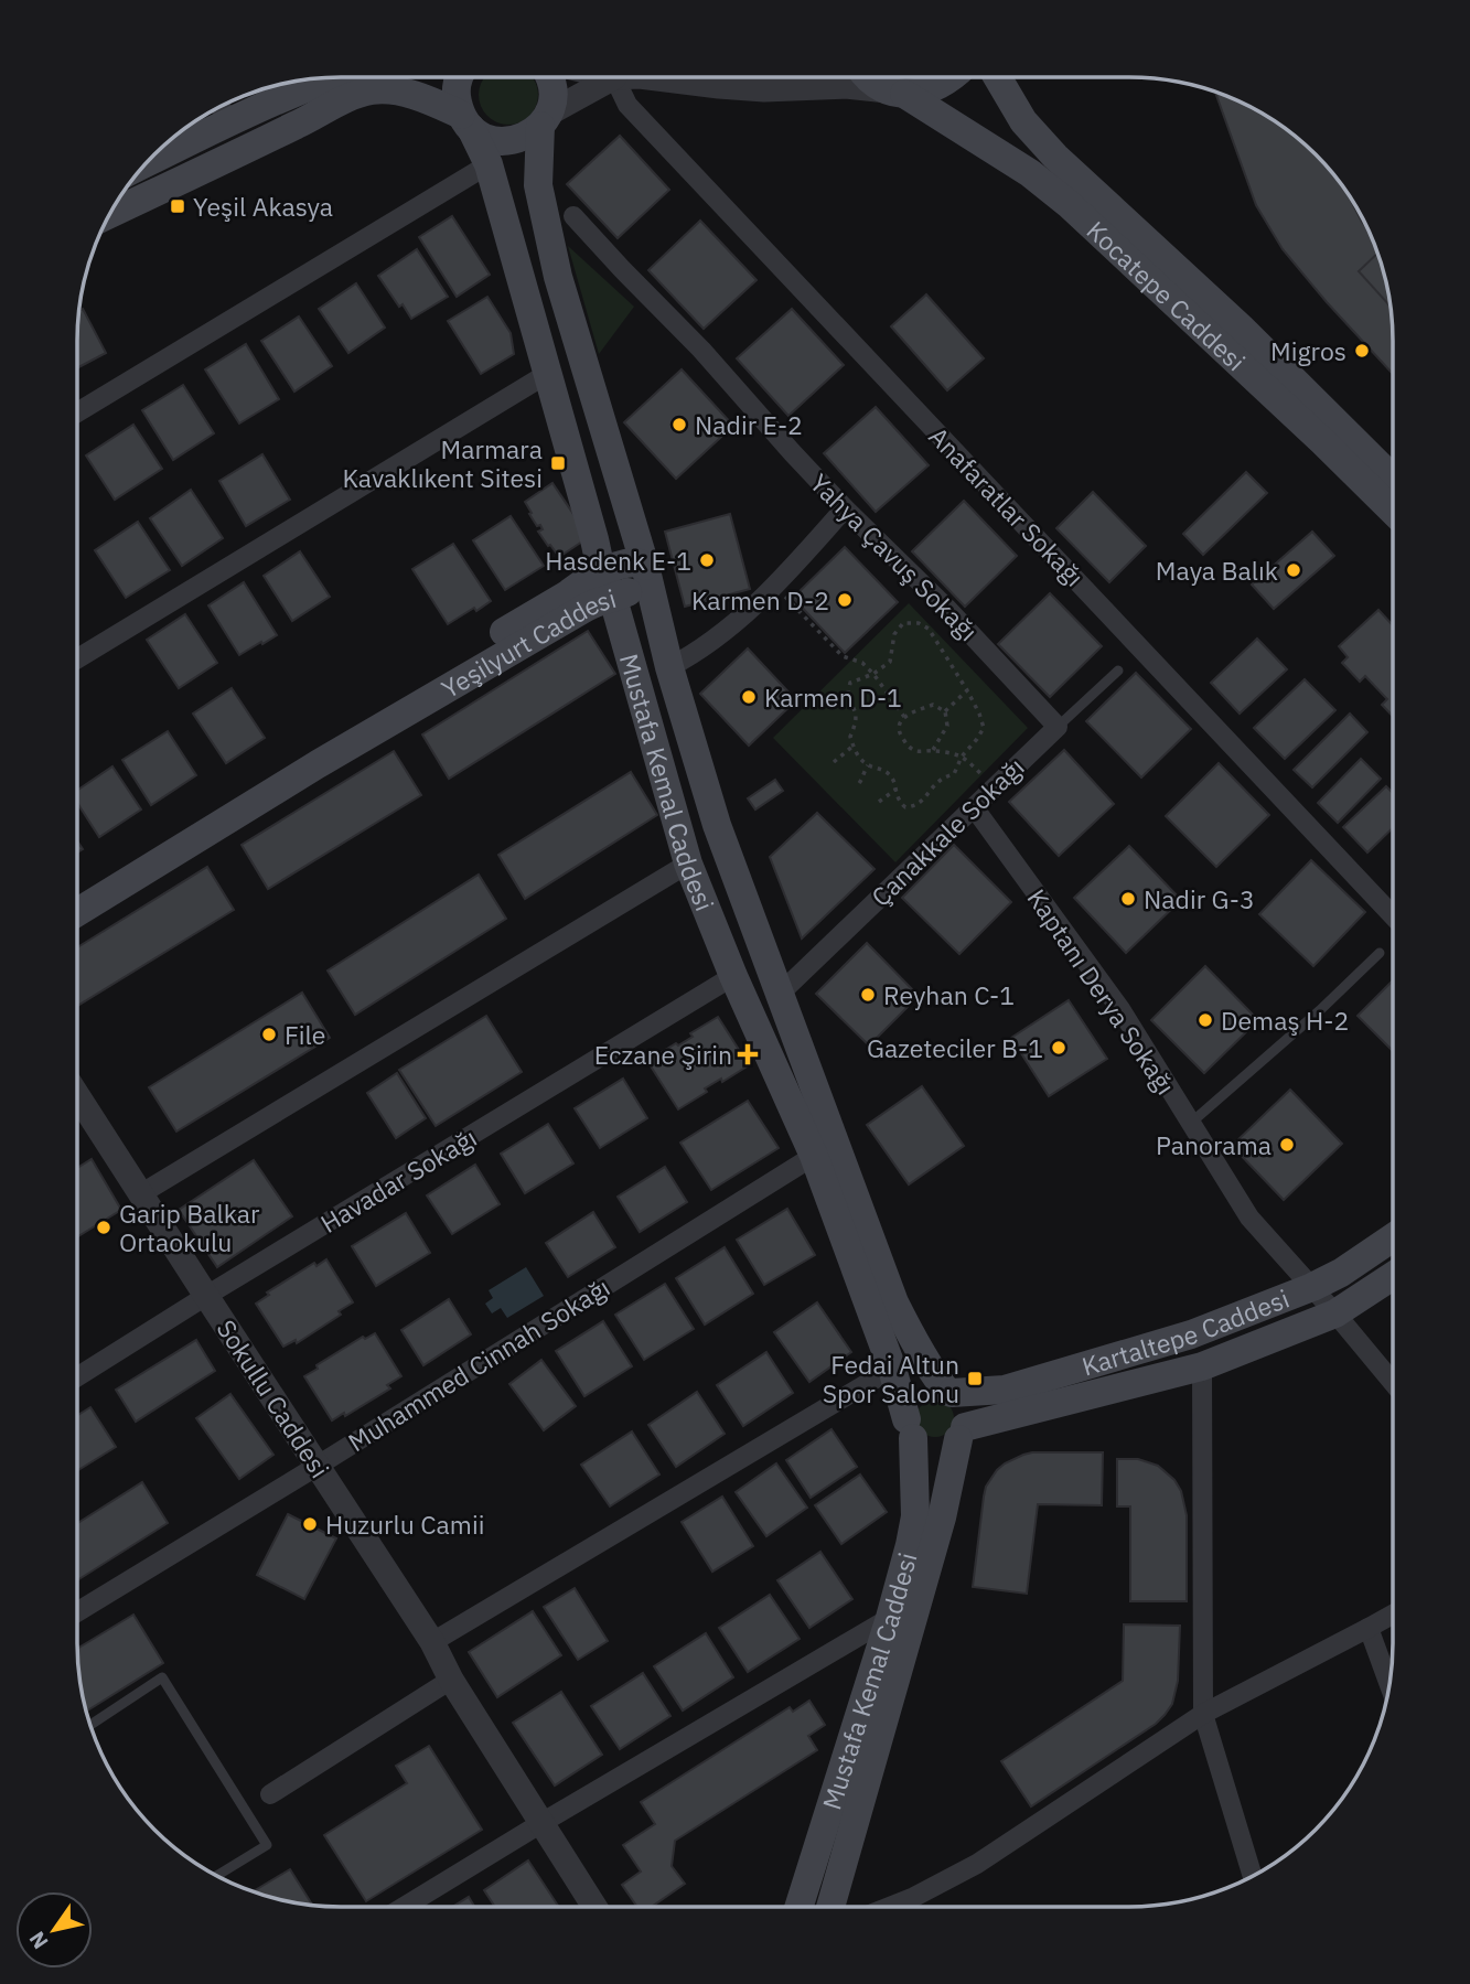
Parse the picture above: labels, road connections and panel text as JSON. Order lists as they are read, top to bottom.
{
  "streets": {
    "main road": [
      "Kocatepe Caddesi",
      "Yeşilyurt Caddesi",
      "Mustafa Kemal Caddesi",
      "Kartaltepe Caddesi"
    ],
    "street": [
      "Anafaratlar Sokağı",
      "Yahya Çavuş Sokağı",
      "Çanakkale Sokağı",
      "Kaptanı Derya Sokağı",
      "Havadar Sokağı",
      "Muhammed Cinnah Sokağı",
      "Sokullu Caddesi"
    ]
  },
  "crossings": [
    ["Yahya Çavuş Sokağı", "Çanakkale Sokağı"],
    ["Yeşilyurt Caddesi", "Mustafa Kemal Caddesi"],
    ["Mustafa Kemal Caddesi", "Çanakkale Sokağı"],
    ["Mustafa Kemal Caddesi", "Havadar Sokağı"],
    ["Mustafa Kemal Caddesi", "Kartaltepe Caddesi"],
    ["Mustafa Kemal Caddesi", "Muhammed Cinnah Sokağı"],
    ["Çanakkale Sokağı", "Kaptanı Derya Sokağı"],
    ["Kaptanı Derya Sokağı", "Kartaltepe Caddesi"],
    ["Havadar Sokağı", "Sokullu Caddesi"],
    ["Muhammed Cinnah Sokağı", "Sokullu Caddesi"]
  ],
  "places": {
    "transit": ["Yeşil Akasya", "Marmara Kavaklıkent Sitesi", "Fedai Altun Spor Salonu"],
    "other": [
      "Migros",
      "Nadir E-2",
      "Hasdenk E-1",
      "Maya Balık",
      "Karmen D-2",
      "Karmen D-1",
      "Nadir G-3",
      "Reyhan C-1",
      "Demaş H-2",
      "File",
      "Gazeteciler B-1",
      "Panorama",
      "Garip Balkar Ortaokulu",
      "Huzurlu Camii"
    ],
    "health": ["Eczane Şirin"]
  },
  "north": "bottom left"
}
